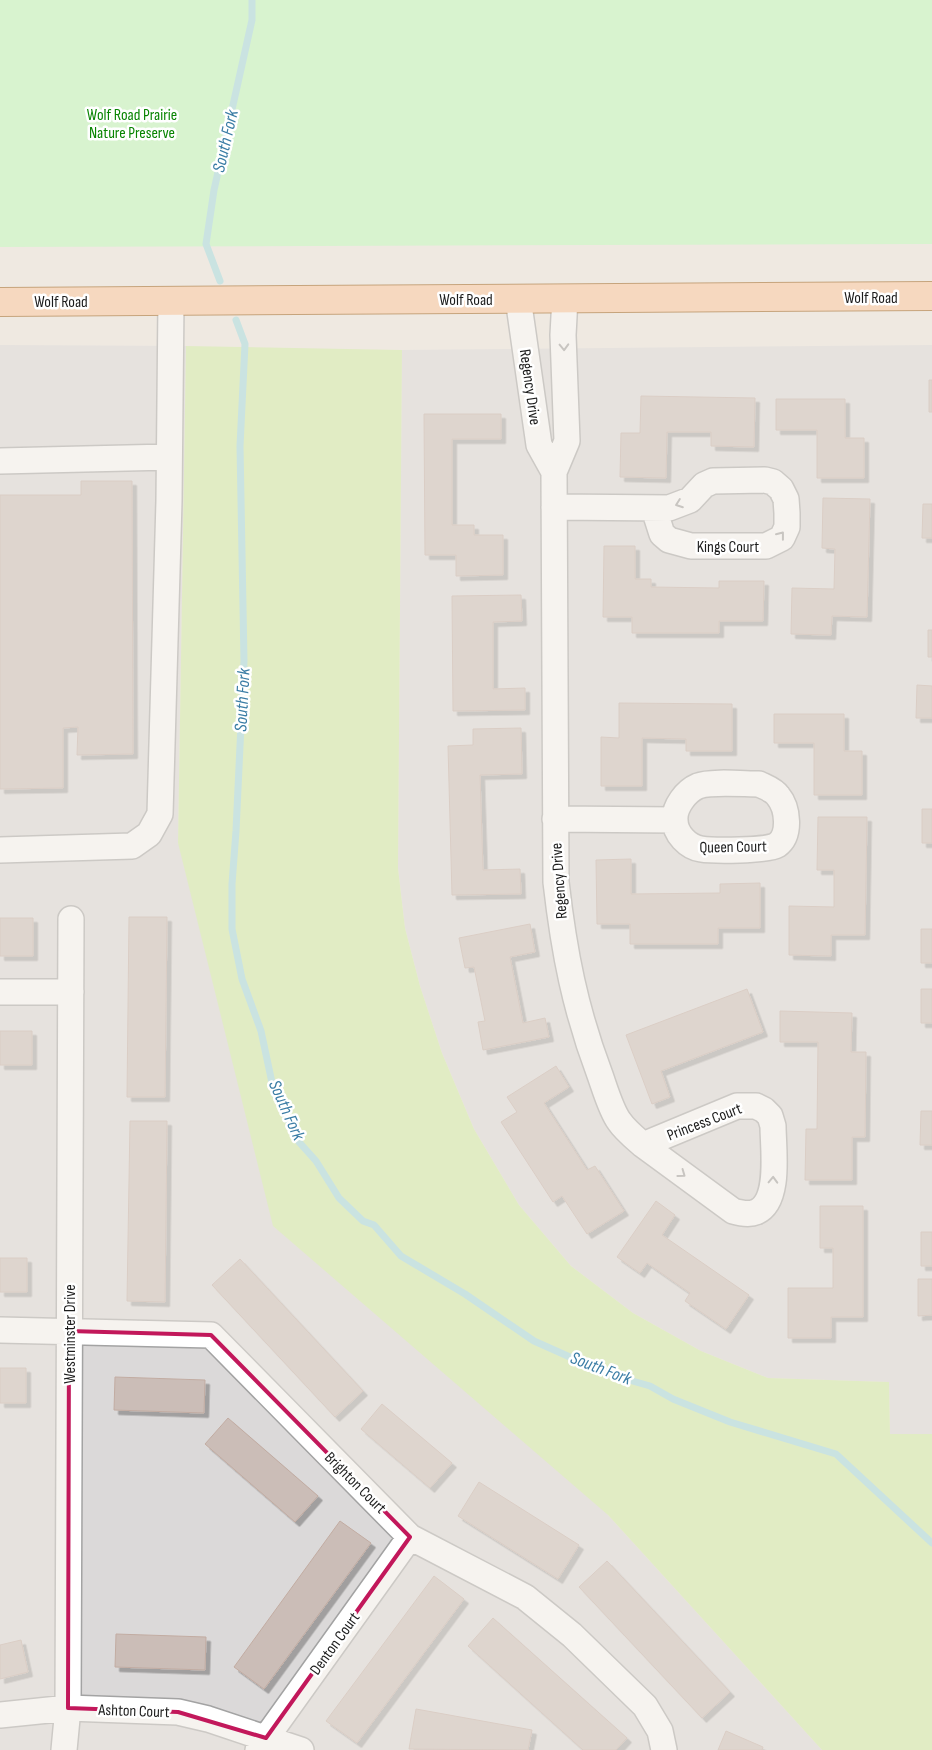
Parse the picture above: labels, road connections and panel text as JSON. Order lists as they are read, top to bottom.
{
  "streets": {
    "main road": ["Wolf Road"],
    "street": [
      "Regency Drive",
      "Kings Court",
      "Princess Court",
      "Westminster Drive",
      "Brighton Court",
      "Denton Court",
      "Ashton Court"
    ]
  },
  "crossings": [
    ["Wolf Road", "Regency Drive"],
    ["Regency Drive", "Kings Court"],
    ["Regency Drive", "Princess Court"],
    ["Westminster Drive", "Brighton Court"],
    ["Westminster Drive", "Ashton Court"],
    ["Brighton Court", "Denton Court"],
    ["Denton Court", "Ashton Court"]
  ],
  "water": ["South Fork"],
  "parks": ["Wolf Road Prairie Nature Preserve"]
}
